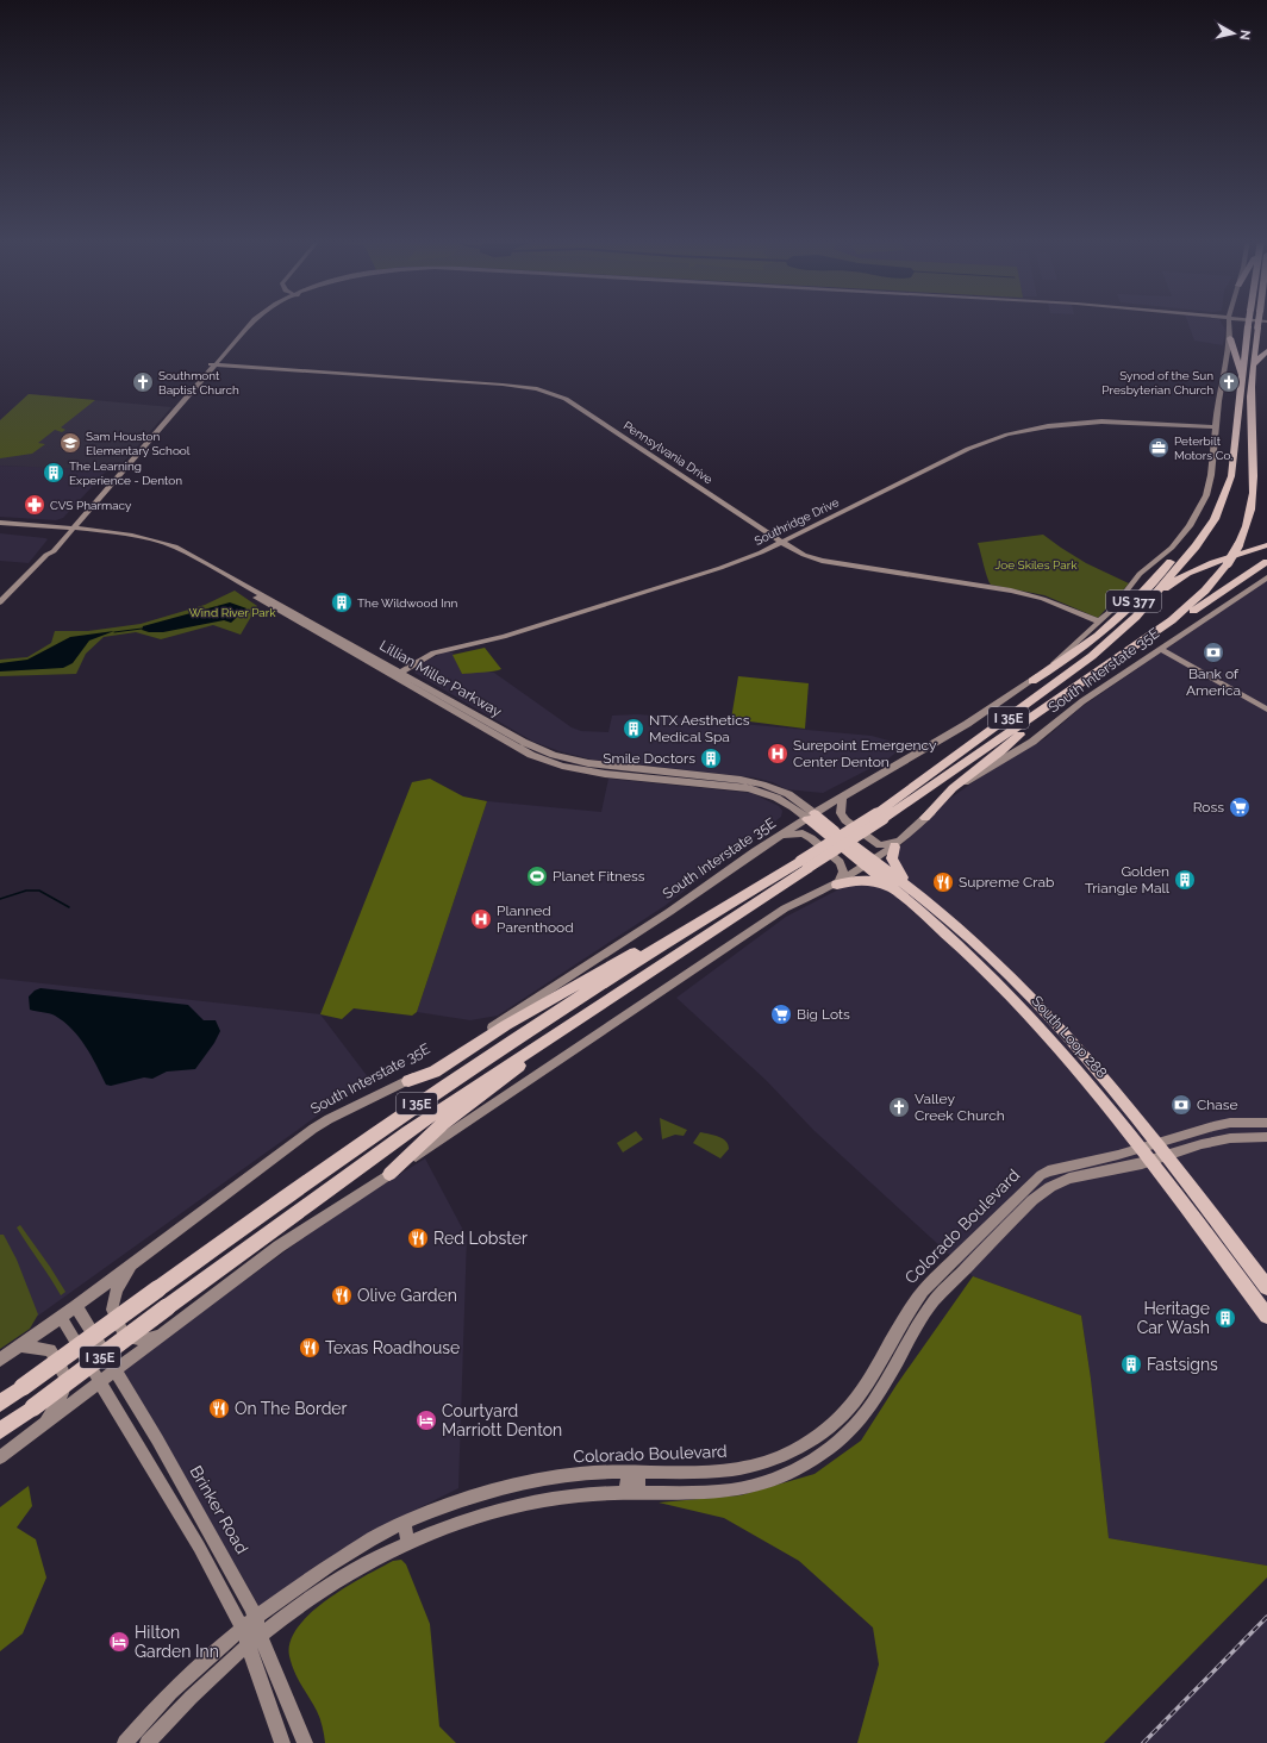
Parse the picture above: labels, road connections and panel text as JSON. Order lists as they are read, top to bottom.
{
  "streets": {
    "highway": ["US 377", "I 35E", "South Loop 288"],
    "main road": [
      "Pennsylvania Drive",
      "Southridge Drive",
      "South Interstate 35E",
      "Lillian Miller Parkway",
      "Colorado Boulevard",
      "Brinker Road"
    ]
  },
  "crossings": [
    ["Pennsylvania Drive", "Southridge Drive"],
    ["Pennsylvania Drive", "South Interstate 35E"],
    ["Southridge Drive", "South Interstate 35E"],
    ["Southridge Drive", "Lillian Miller Parkway"],
    ["US 377", "South Interstate 35E"],
    ["US 377", "I 35E"],
    ["South Interstate 35E", "Lillian Miller Parkway"],
    ["South Interstate 35E", "South Loop 288"],
    ["South Interstate 35E", "Brinker Road"],
    ["Lillian Miller Parkway", "South Loop 288"],
    ["South Loop 288", "Colorado Boulevard"],
    ["Colorado Boulevard", "Brinker Road"]
  ],
  "parks": ["Joe Skiles Park", "Wind River Park"],
  "places": {
    "church": ["Southmont Baptist Church", "Synod of the Sun Presbyterian Church", "Valley Creek Church"],
    "school or university": ["Sam Houston Elementary School"],
    "office": ["Peterbilt Motors Co."],
    "building": [
      "The Learning Experience - Denton",
      "The Wildwood Inn",
      "NTX Aesthetics Medical Spa",
      "Smile Doctors",
      "Golden Triangle Mall",
      "Heritage Car Wash",
      "Fastsigns"
    ],
    "pharmacy": ["CVS Pharmacy"],
    "bank": ["Bank of America", "Chase"],
    "hospital": ["Surepoint Emergency Center Denton", "Planned Parenthood"],
    "supermarket": ["Ross", "Big Lots"],
    "sports": ["Planet Fitness"],
    "restaurant": [
      "Supreme Crab",
      "Red Lobster",
      "Olive Garden",
      "Texas Roadhouse",
      "On The Border"
    ],
    "hotel": ["Courtyard Marriott Denton", "Hilton Garden Inn"]
  },
  "north": "right"
}
